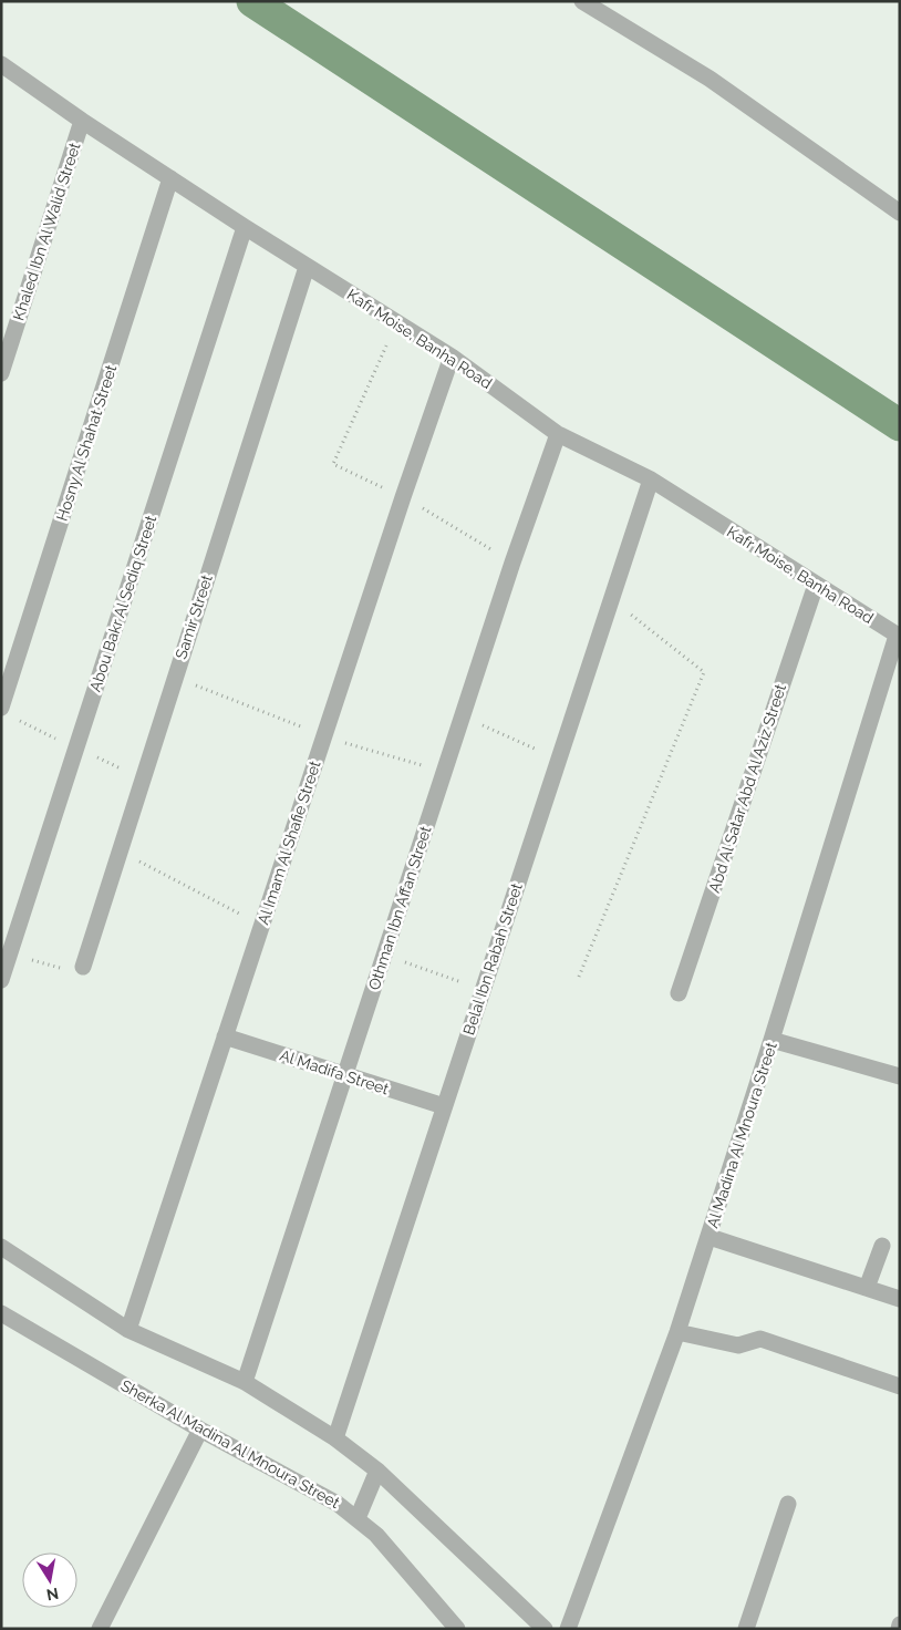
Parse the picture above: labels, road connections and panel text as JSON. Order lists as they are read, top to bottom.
{
  "streets": {
    "street": [
      "Khaled Ibn Al Walid Street",
      "Kafr Moise, Banha Road",
      "Hosny Al Shahat Street",
      "Abou Bakr Al Sediq Street",
      "Samir Street",
      "Abd Al Satar Abd Al Aziz Street",
      "Al Imam Al Shafie Street",
      "Othman Ibn Affan Street",
      "Belal Ibn Rabah Street",
      "Al Madifa Street",
      "Al Madina Al Mnoura Street",
      "Sherka Al Madina Al Mnoura Street"
    ]
  },
  "crossings": [
    ["Khaled Ibn Al Walid Street", "Kafr Moise, Banha Road"],
    ["Kafr Moise, Banha Road", "Hosny Al Shahat Street"],
    ["Kafr Moise, Banha Road", "Abou Bakr Al Sediq Street"],
    ["Kafr Moise, Banha Road", "Samir Street"],
    ["Kafr Moise, Banha Road", "Abd Al Satar Abd Al Aziz Street"],
    ["Kafr Moise, Banha Road", "Al Imam Al Shafie Street"],
    ["Kafr Moise, Banha Road", "Othman Ibn Affan Street"],
    ["Kafr Moise, Banha Road", "Belal Ibn Rabah Street"],
    ["Kafr Moise, Banha Road", "Al Madina Al Mnoura Street"],
    ["Al Imam Al Shafie Street", "Al Madifa Street"],
    ["Othman Ibn Affan Street", "Al Madifa Street"],
    ["Belal Ibn Rabah Street", "Al Madifa Street"]
  ],
  "north": "bottom"
}
